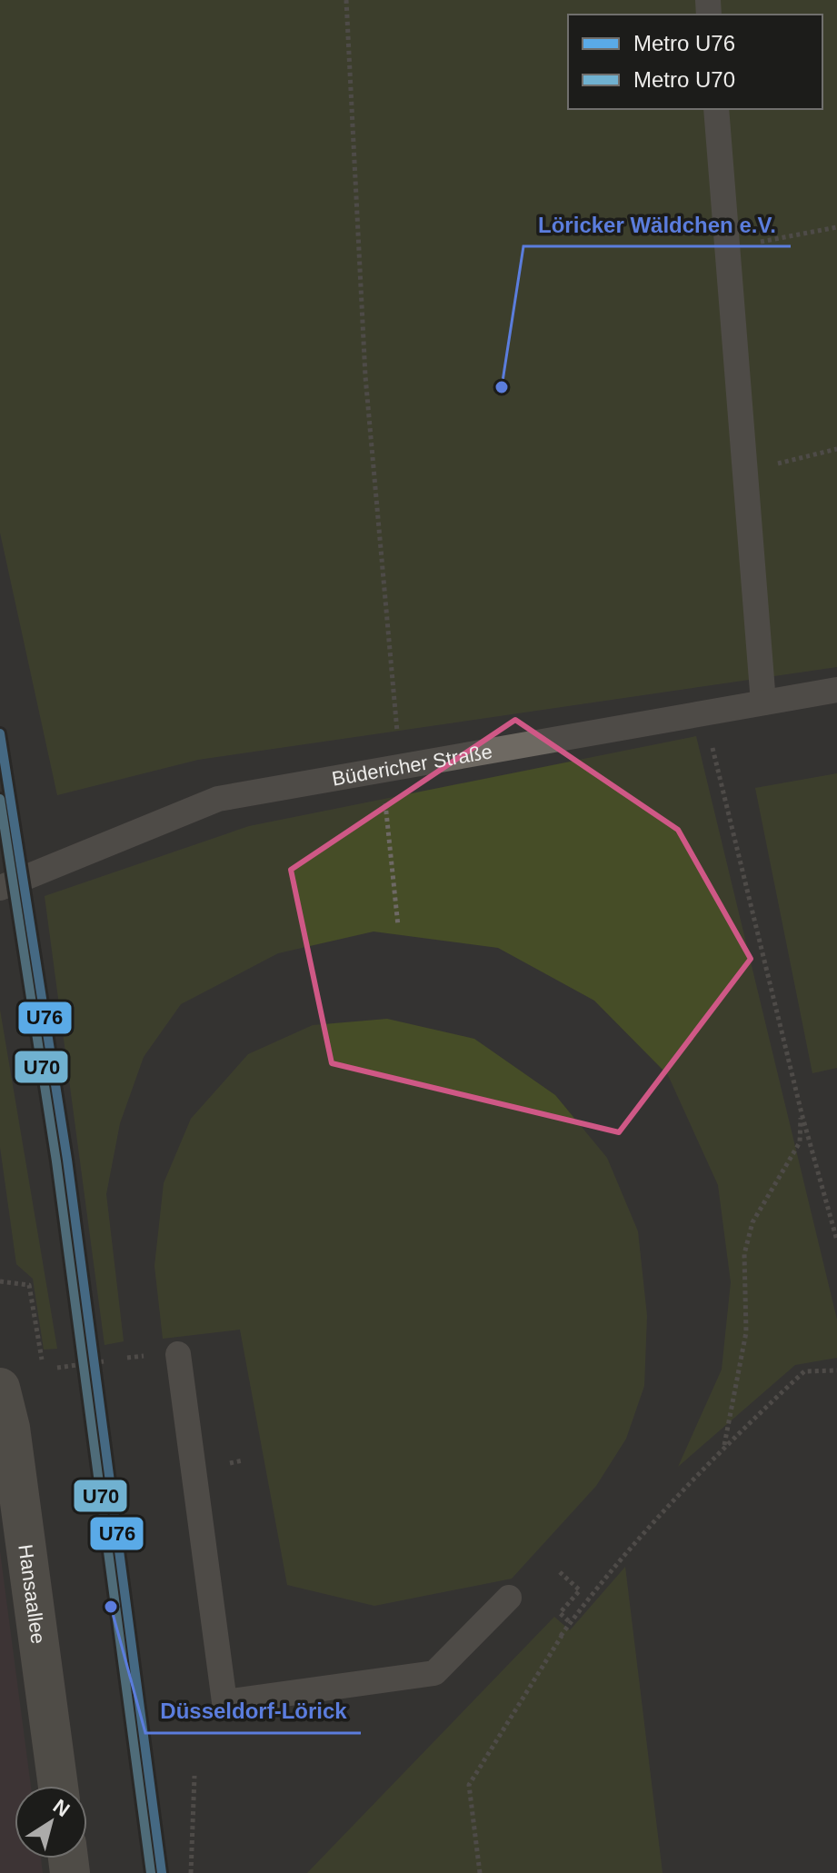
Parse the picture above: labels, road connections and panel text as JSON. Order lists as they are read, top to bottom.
{
  "streets": {
    "street": ["Hansaallee"],
    "lane": ["Büdericher Straße"]
  },
  "places": ["Löricker Wäldchen e.V.", "Düsseldorf-Lörick"],
  "lines": ["metro line U76", "metro line U70"],
  "legend": ["Metro U76", "Metro U70"],
  "north": "top right"
}
